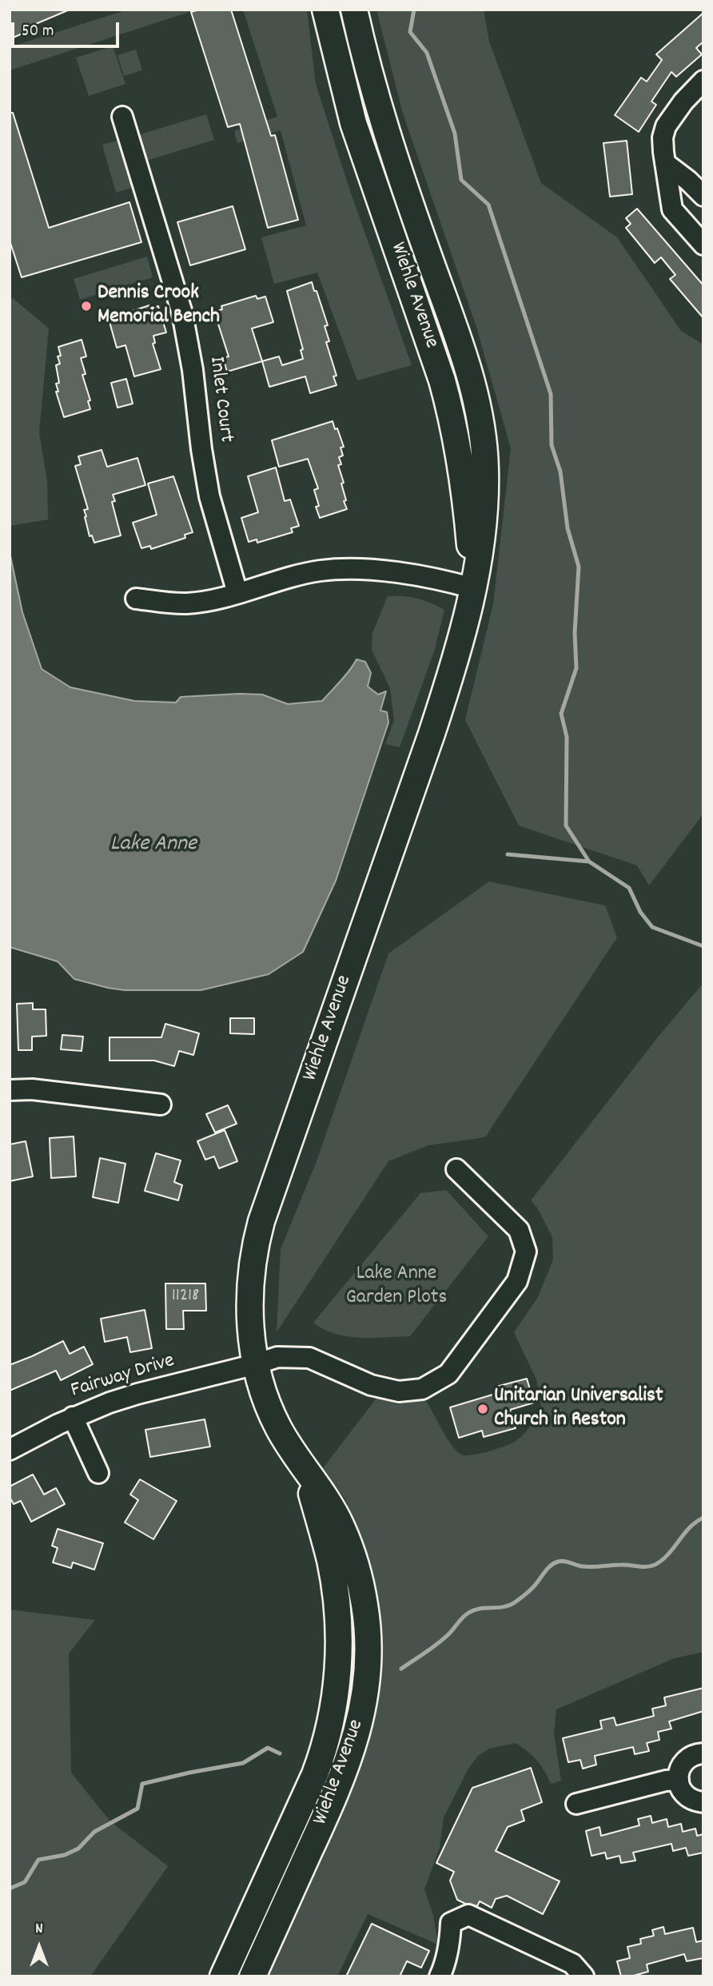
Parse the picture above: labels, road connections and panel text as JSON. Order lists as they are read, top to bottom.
{
  "streets": {
    "main road": ["Wiehle Avenue"],
    "street": ["Inlet Court", "Fairway Drive"]
  },
  "crossings": [
    ["Wiehle Avenue", "Fairway Drive"]
  ],
  "water": ["Lake Anne"],
  "parks": ["Lake Anne Garden Plots"],
  "places": ["Dennis Crook Memorial Bench", "Unitarian Universalist Church in Reston"],
  "house_numbers": ["11218"],
  "scale_bar": "50 m",
  "north": "top"
}
